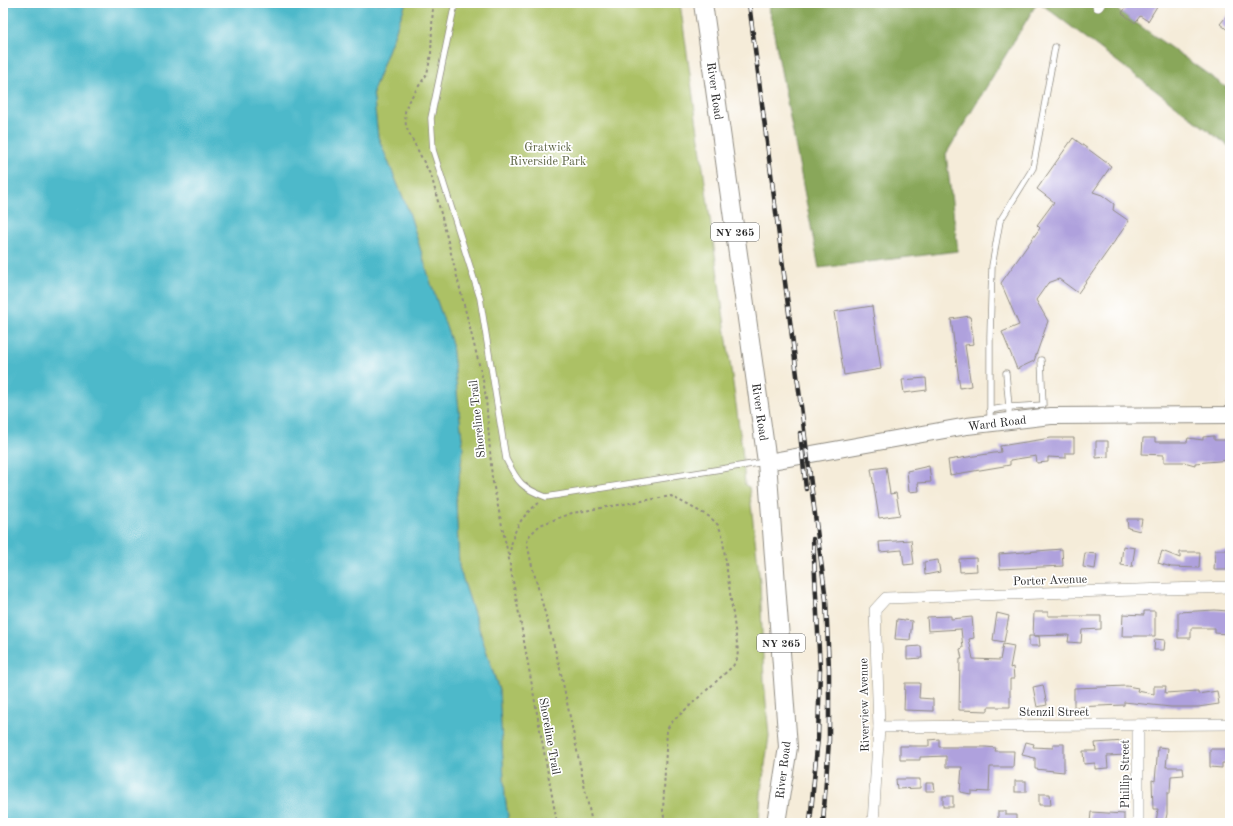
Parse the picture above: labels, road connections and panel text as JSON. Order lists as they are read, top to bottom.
{
  "streets": {
    "main road": ["River Road", "NY 265", "Ward Road"],
    "street": [
      "Porter Avenue",
      "Riverview Avenue",
      "Stenzil Street",
      "Phillip Street"
    ],
    "path": ["Shoreline Trail"]
  },
  "crossings": [
    ["River Road", "Ward Road"],
    ["Porter Avenue", "Riverview Avenue"],
    ["Riverview Avenue", "Stenzil Street"],
    ["Stenzil Street", "Phillip Street"]
  ],
  "parks": ["Gratwick Riverside Park"]
}
